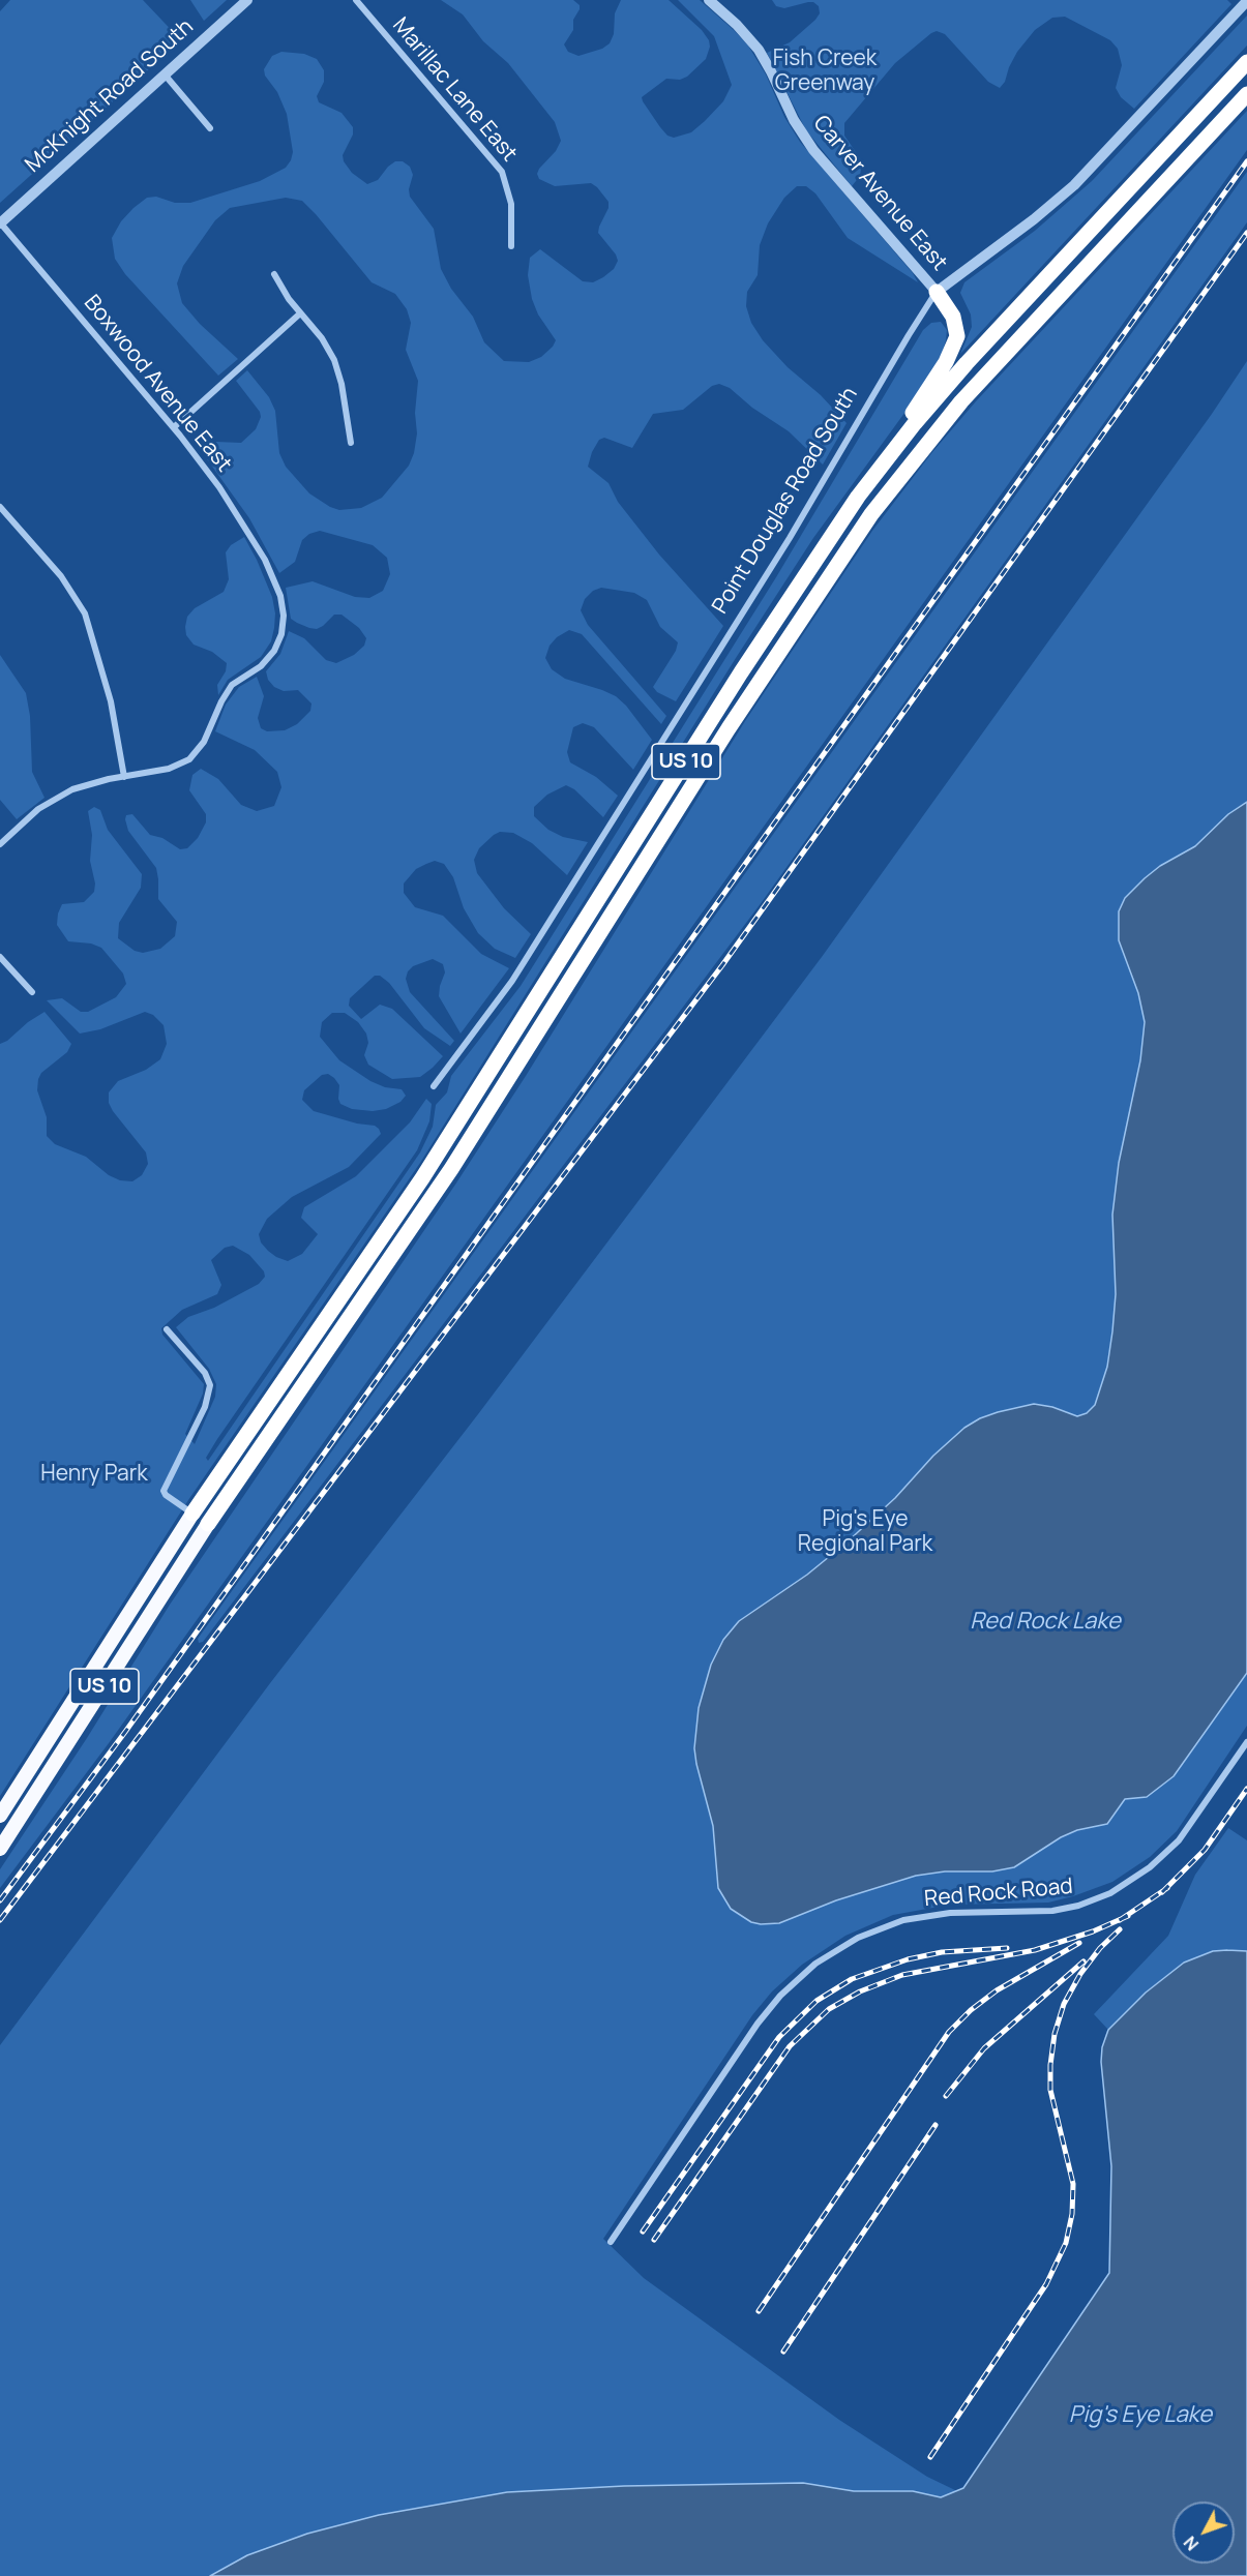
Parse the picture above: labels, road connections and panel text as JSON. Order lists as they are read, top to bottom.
{
  "streets": {
    "highway": ["US 10"],
    "street": [
      "Marillac Lane East",
      "McKnight Road South",
      "Carver Avenue East",
      "Boxwood Avenue East",
      "Point Douglas Road South",
      "Red Rock Road"
    ]
  },
  "crossings": [
    ["McKnight Road South", "Boxwood Avenue East"],
    ["Carver Avenue East", "Point Douglas Road South"]
  ],
  "water": ["Red Rock Lake", "Pig's Eye Lake"],
  "parks": ["Fish Creek Greenway", "Henry Park", "Pig's Eye Regional Park"],
  "north": "bottom left"
}
